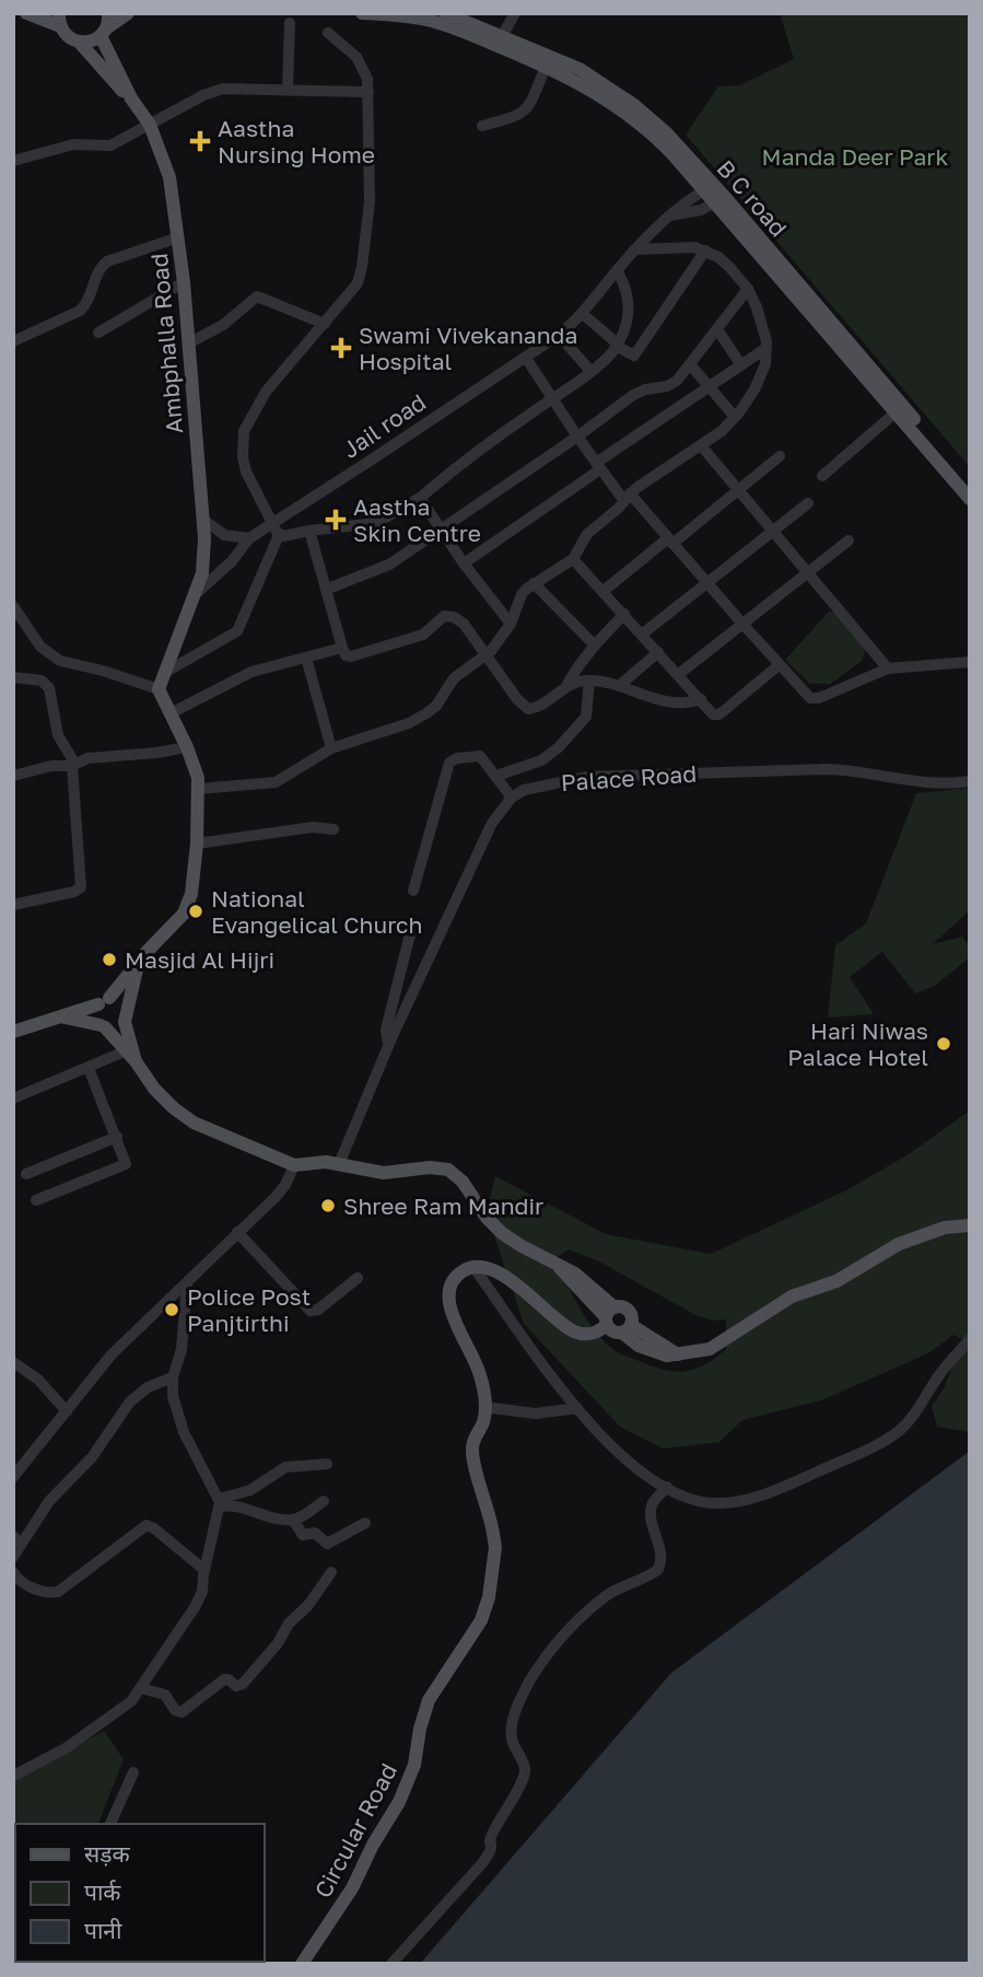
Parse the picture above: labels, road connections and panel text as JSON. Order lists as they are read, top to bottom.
{
  "streets": {
    "main road": ["B C road", "Ambphalla Road", "Circular Road"],
    "street": ["Jail road", "Palace Road"]
  },
  "crossings": [
    ["B C road", "Jail road"],
    ["Ambphalla Road", "Jail road"]
  ],
  "parks": ["Manda Deer Park"],
  "places": {
    "health": ["Aastha Nursing Home", "Swami Vivekananda Hospital", "Aastha Skin Centre"],
    "other": [
      "National Evangelical Church",
      "Masjid Al Hijri",
      "Hari Niwas Palace Hotel",
      "Shree Ram Mandir",
      "Police Post Panjtirthi"
    ]
  },
  "legend": ["सड़क", "पार्क", "पानी"]
}
